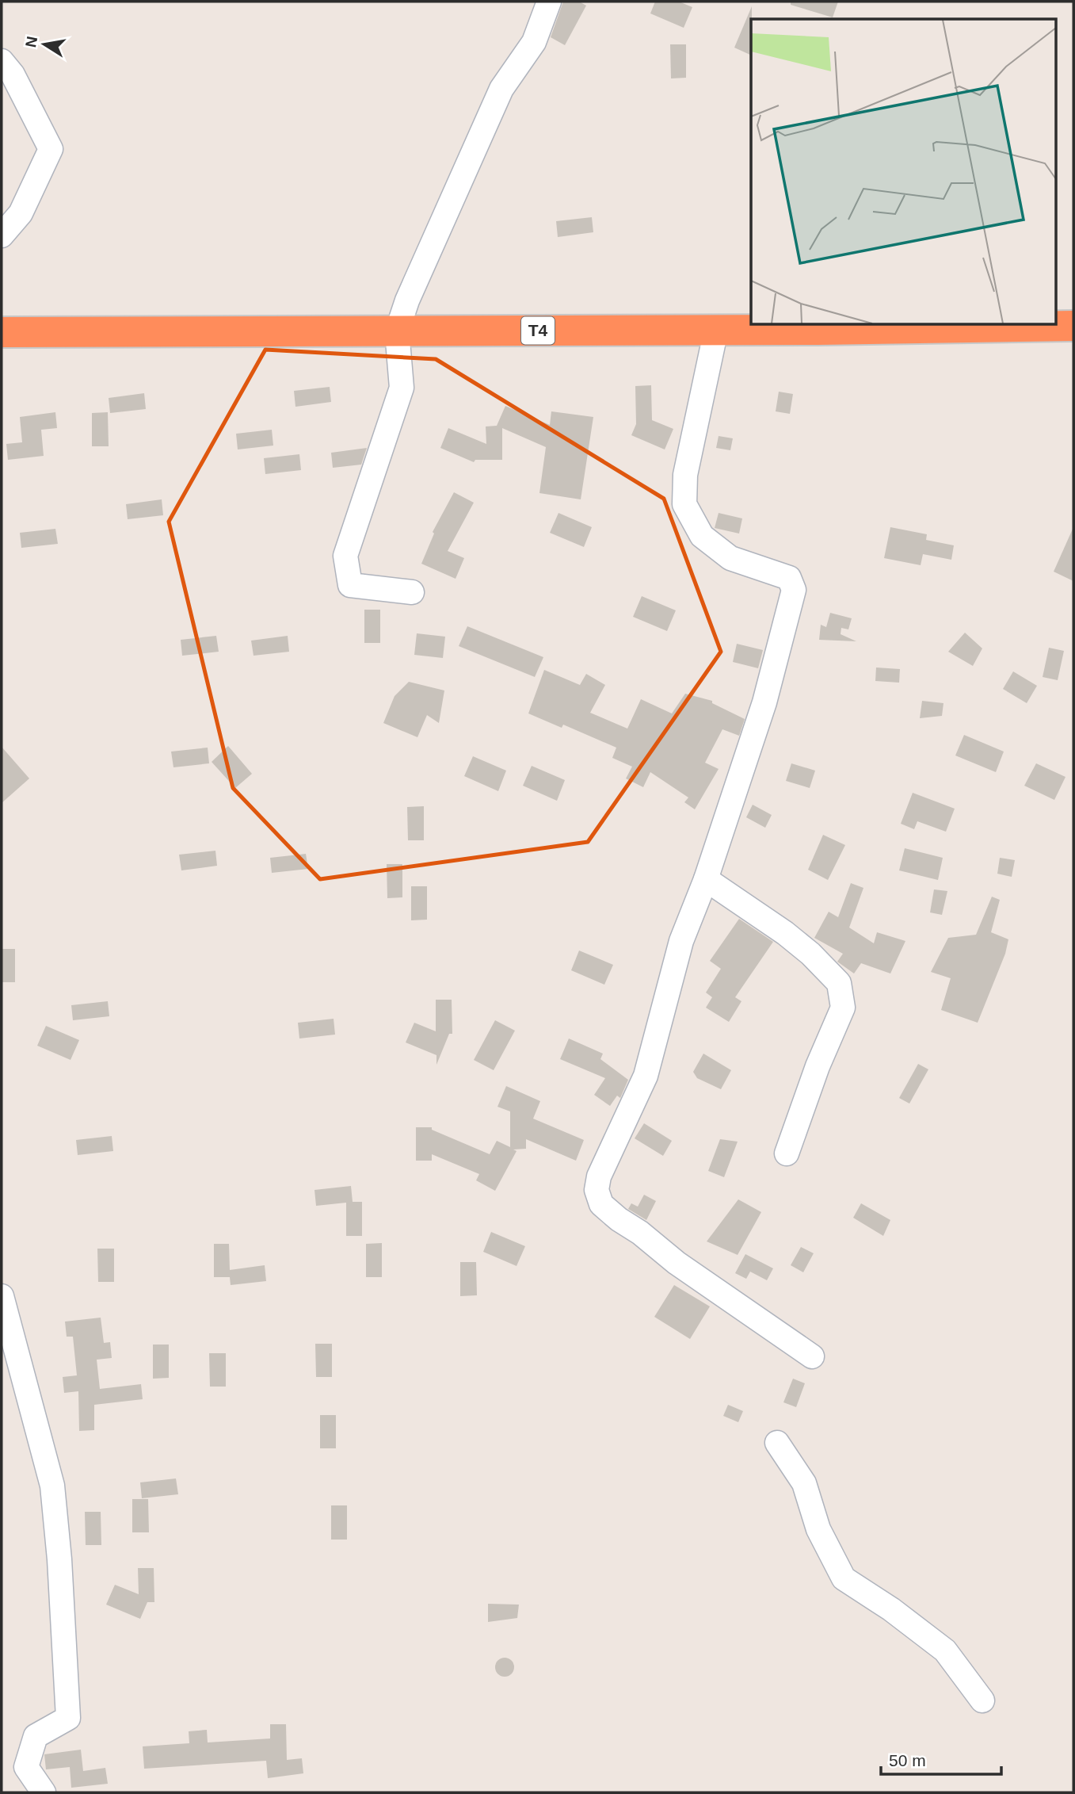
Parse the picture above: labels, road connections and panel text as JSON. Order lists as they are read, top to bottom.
{
  "streets": {
    "highway": ["T4"]
  },
  "scale_bar": "50 m",
  "north": "left"
}
